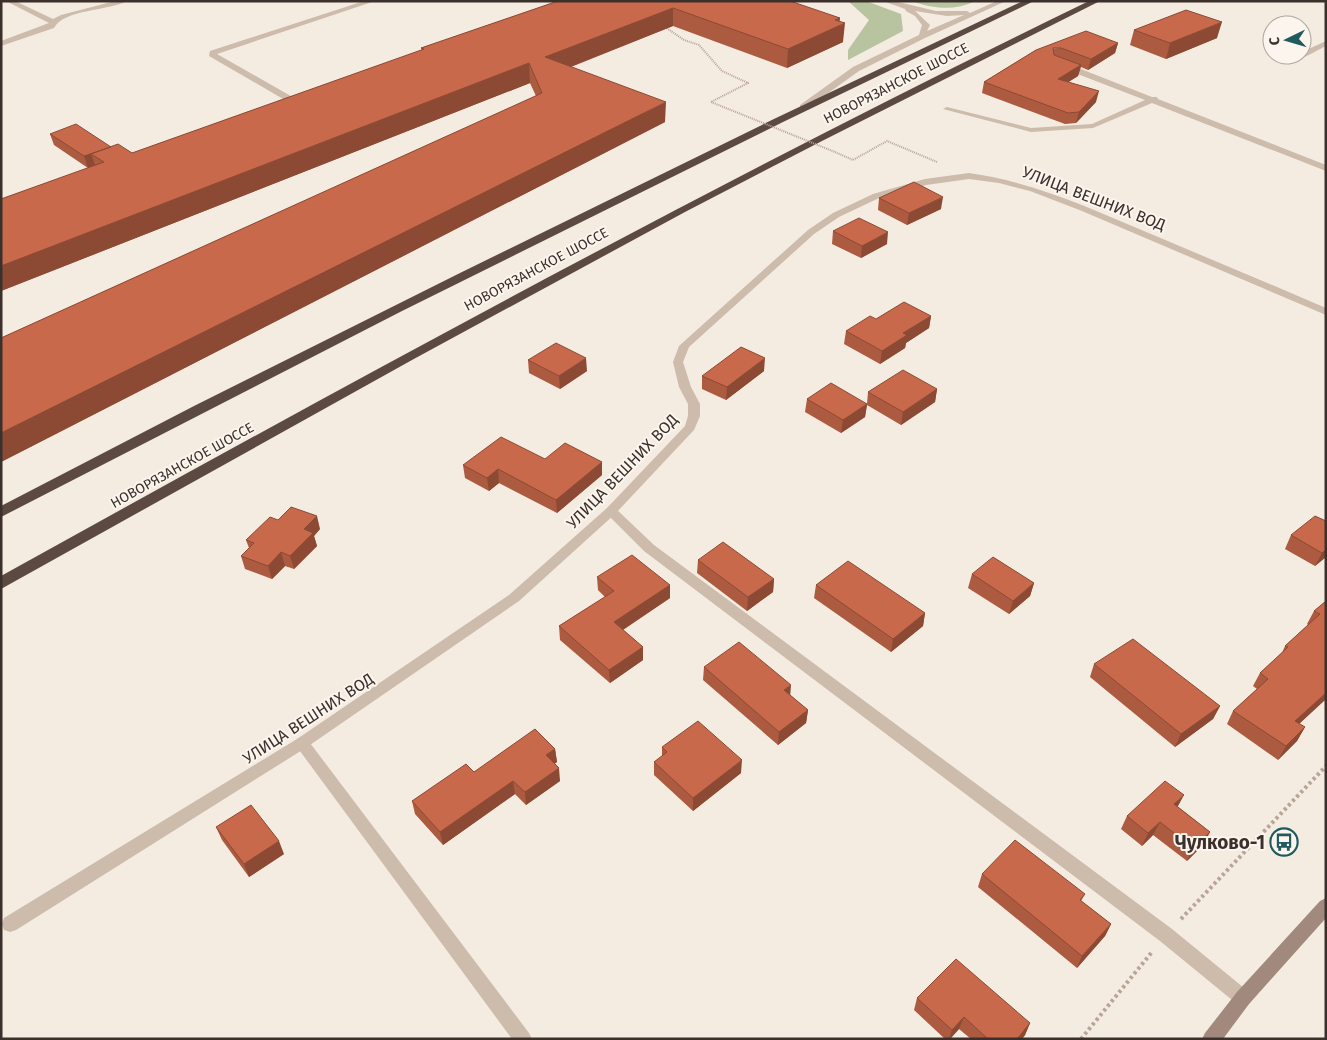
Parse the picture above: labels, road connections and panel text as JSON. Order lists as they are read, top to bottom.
{
  "streets": {
    "highway": ["НОВОРЯЗАНСКОЕ ШОССЕ"],
    "street": ["УЛИЦА ВЕШНИХ ВОД"]
  },
  "places": {
    "bus stop": ["Чулково-1"]
  },
  "north": "left"
}
